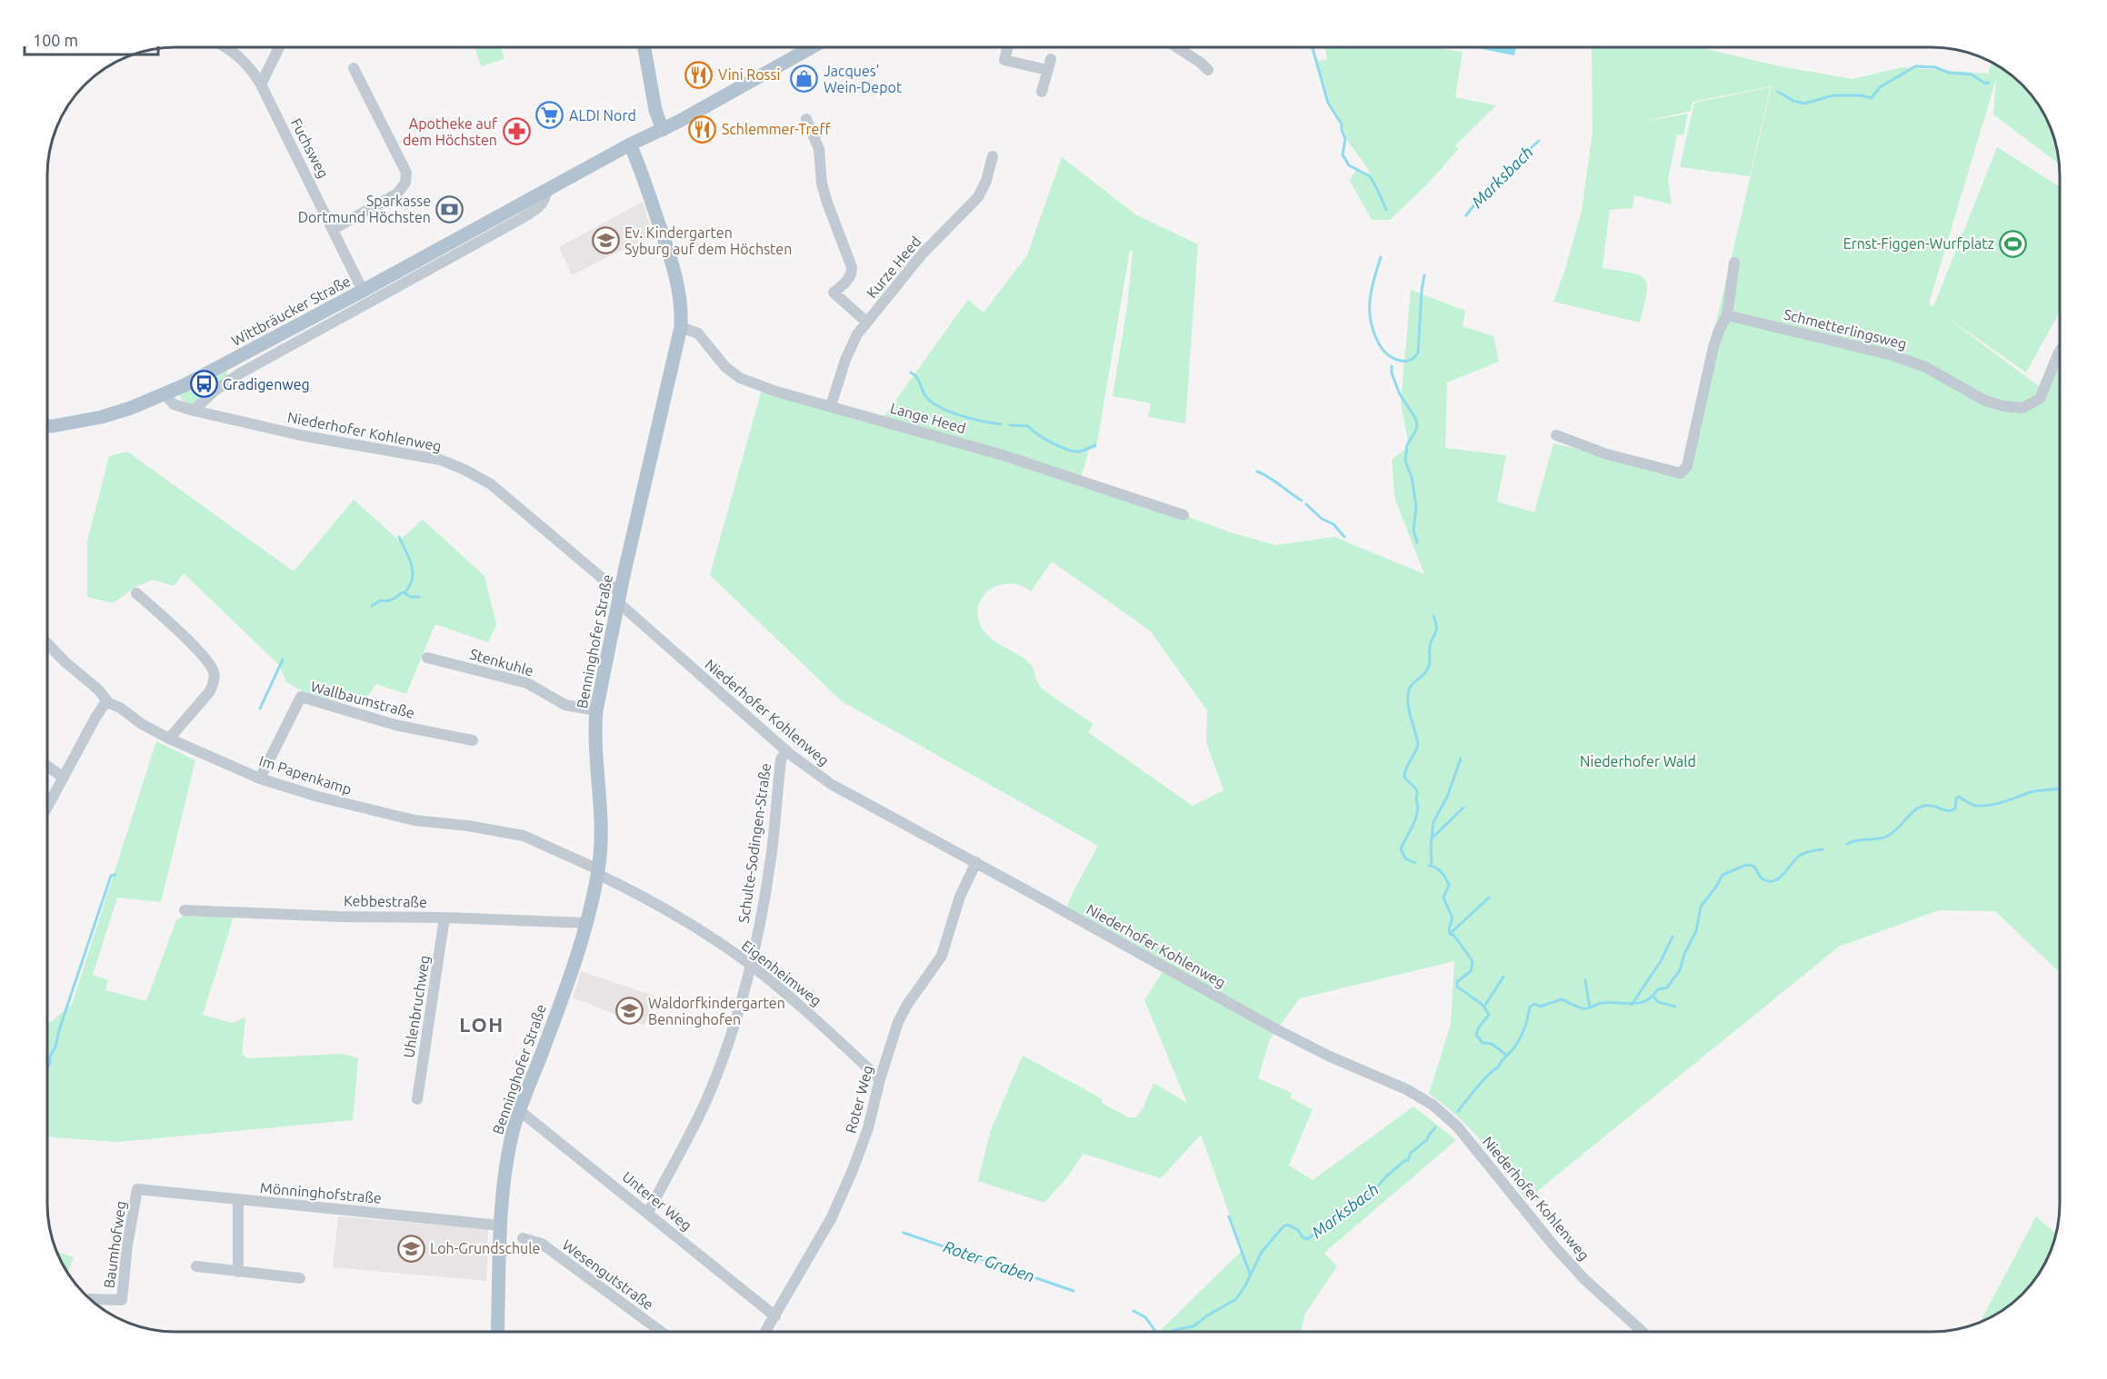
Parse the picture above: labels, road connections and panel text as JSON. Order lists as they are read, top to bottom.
{
  "streets": {
    "main road": ["Wittbräucker Straße", "Benninghofer Straße"],
    "street": [
      "Fuchsweg",
      "Kurze Heed",
      "Schmetterlingsweg",
      "Lange Heed",
      "Niederhofer Kohlenweg",
      "Stenkuhle",
      "Wallbaumstraße",
      "Im Papenkamp",
      "Schulte-Sodingen-Straße",
      "Kebbestraße",
      "Eigenheimweg",
      "Uhlenbruchweg",
      "Roter Weg",
      "Mönninghofstraße",
      "Unterer Weg",
      "Baumhofweg",
      "Wesengutstraße"
    ]
  },
  "crossings": [
    ["Fuchsweg", "Wittbräucker Straße"],
    ["Kurze Heed", "Lange Heed"],
    ["Wittbräucker Straße", "Niederhofer Kohlenweg"],
    ["Wittbräucker Straße", "Benninghofer Straße"],
    ["Lange Heed", "Benninghofer Straße"],
    ["Niederhofer Kohlenweg", "Benninghofer Straße"],
    ["Niederhofer Kohlenweg", "Schulte-Sodingen-Straße"],
    ["Niederhofer Kohlenweg", "Roter Weg"],
    ["Benninghofer Straße", "Stenkuhle"],
    ["Benninghofer Straße", "Im Papenkamp"],
    ["Benninghofer Straße", "Kebbestraße"],
    ["Benninghofer Straße", "Eigenheimweg"],
    ["Benninghofer Straße", "Mönninghofstraße"],
    ["Benninghofer Straße", "Unterer Weg"],
    ["Wallbaumstraße", "Im Papenkamp"],
    ["Im Papenkamp", "Eigenheimweg"],
    ["Schulte-Sodingen-Straße", "Eigenheimweg"],
    ["Schulte-Sodingen-Straße", "Unterer Weg"],
    ["Kebbestraße", "Uhlenbruchweg"],
    ["Eigenheimweg", "Roter Weg"],
    ["Roter Weg", "Unterer Weg"],
    ["Mönninghofstraße", "Baumhofweg"]
  ],
  "districts": ["LOH"],
  "water": ["Marksbach", "Roter Graben"],
  "parks": ["Niederhofer Wald"],
  "places": {
    "restaurant": ["Vini Rossi", "Schlemmer-Treff"],
    "shop": ["Jacques’ Wein-Depot"],
    "supermarket": ["ALDI Nord"],
    "pharmacy": ["Apotheke auf dem Höchsten"],
    "bank": ["Sparkasse Dortmund Höchsten"],
    "school or university": ["Ev. Kindergarten Syburg auf dem Höchsten", "Waldorfkindergarten Benninghofen", "Loh-Grundschule"],
    "sports": ["Ernst-Figgen-Wurfplatz"],
    "bus stop": ["Gradigenweg"]
  },
  "scale_bar": "100 m"
}
